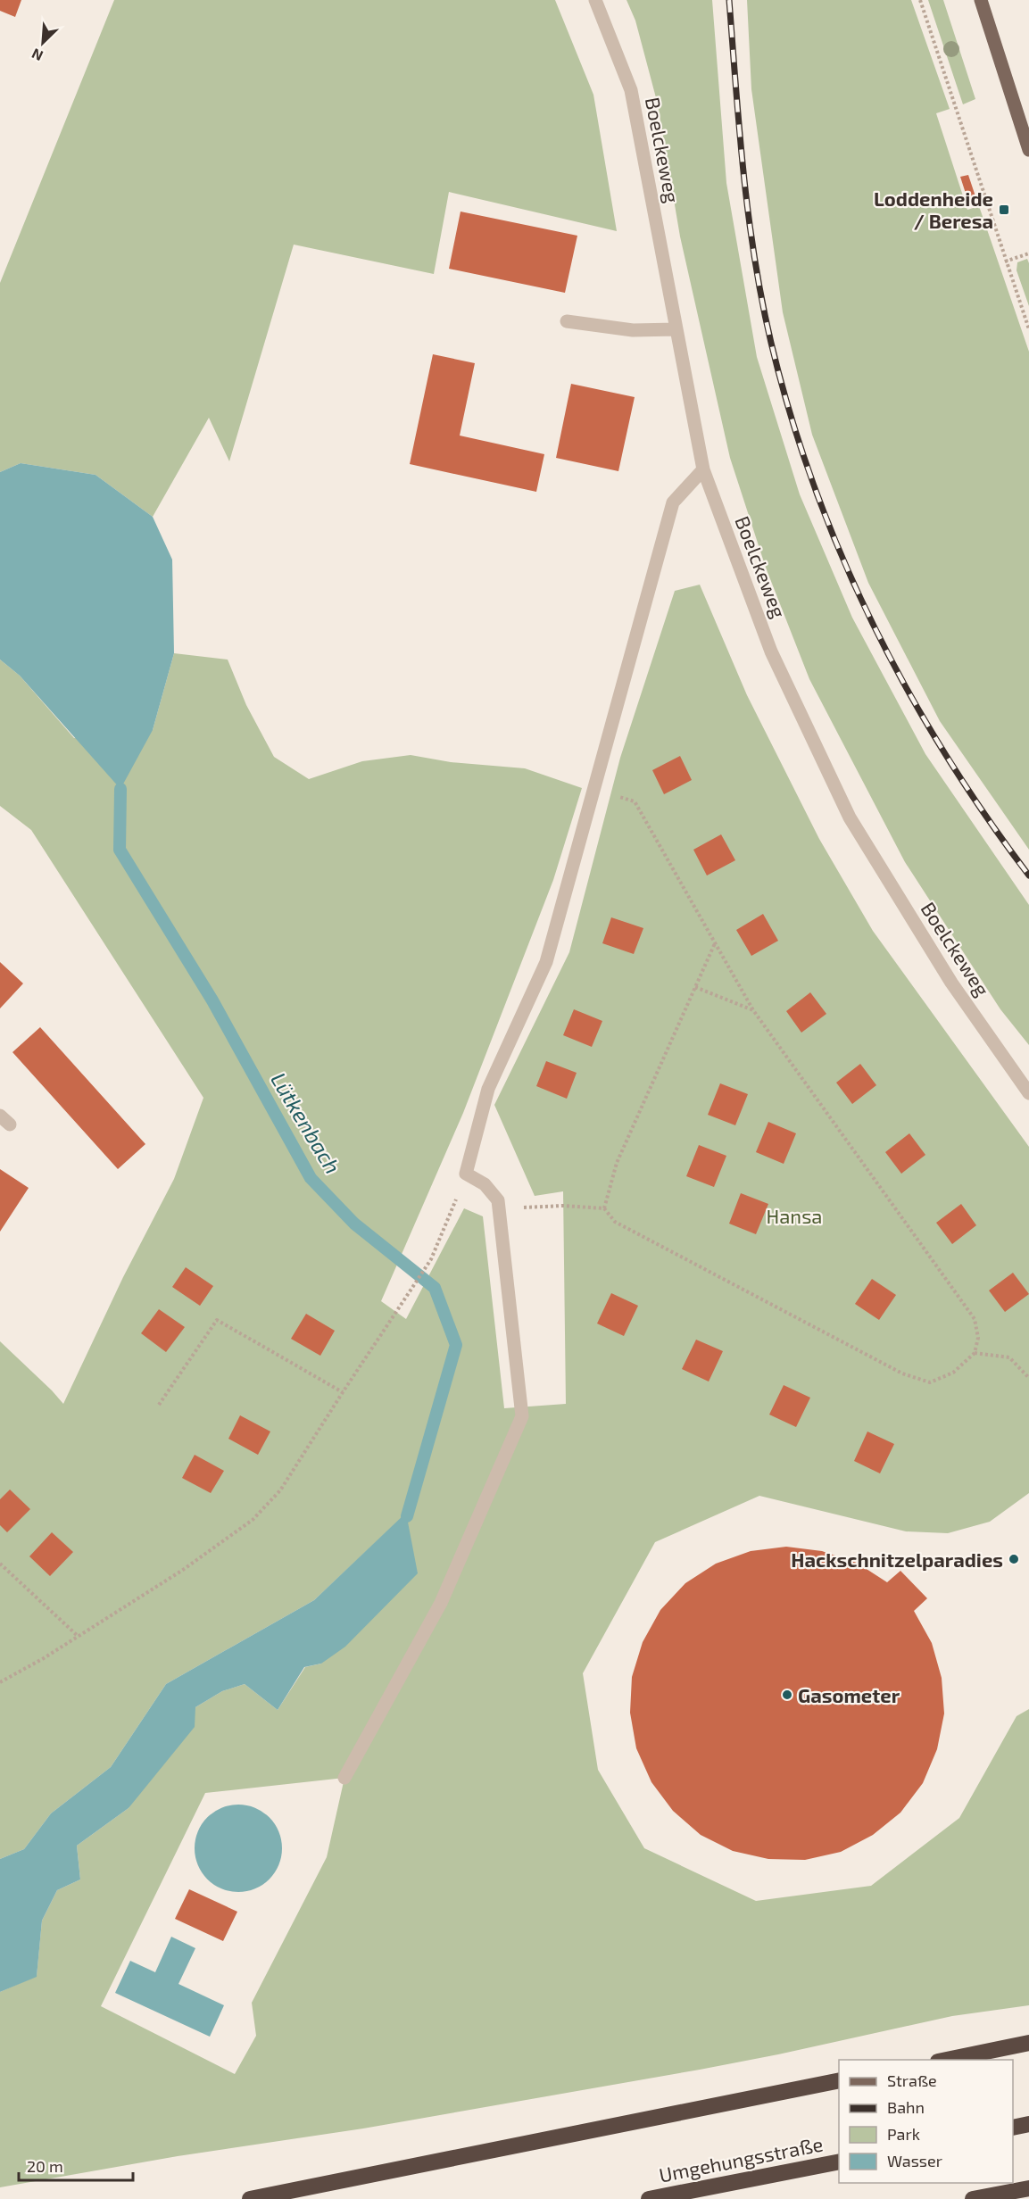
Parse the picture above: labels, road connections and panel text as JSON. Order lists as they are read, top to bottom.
{
  "streets": {
    "highway": ["Umgehungsstraße"],
    "street": ["Boelckeweg"]
  },
  "water": ["Lütkenbach"],
  "parks": ["Hansa"],
  "places": {
    "transit": ["Loddenheide / Beresa"],
    "other": ["Hackschnitzelparadies", "Gasometer"]
  },
  "legend": [
    "Straße",
    "Bahn",
    "Park",
    "Wasser"
  ],
  "scale_bar": "20 m",
  "north": "bottom left"
}
